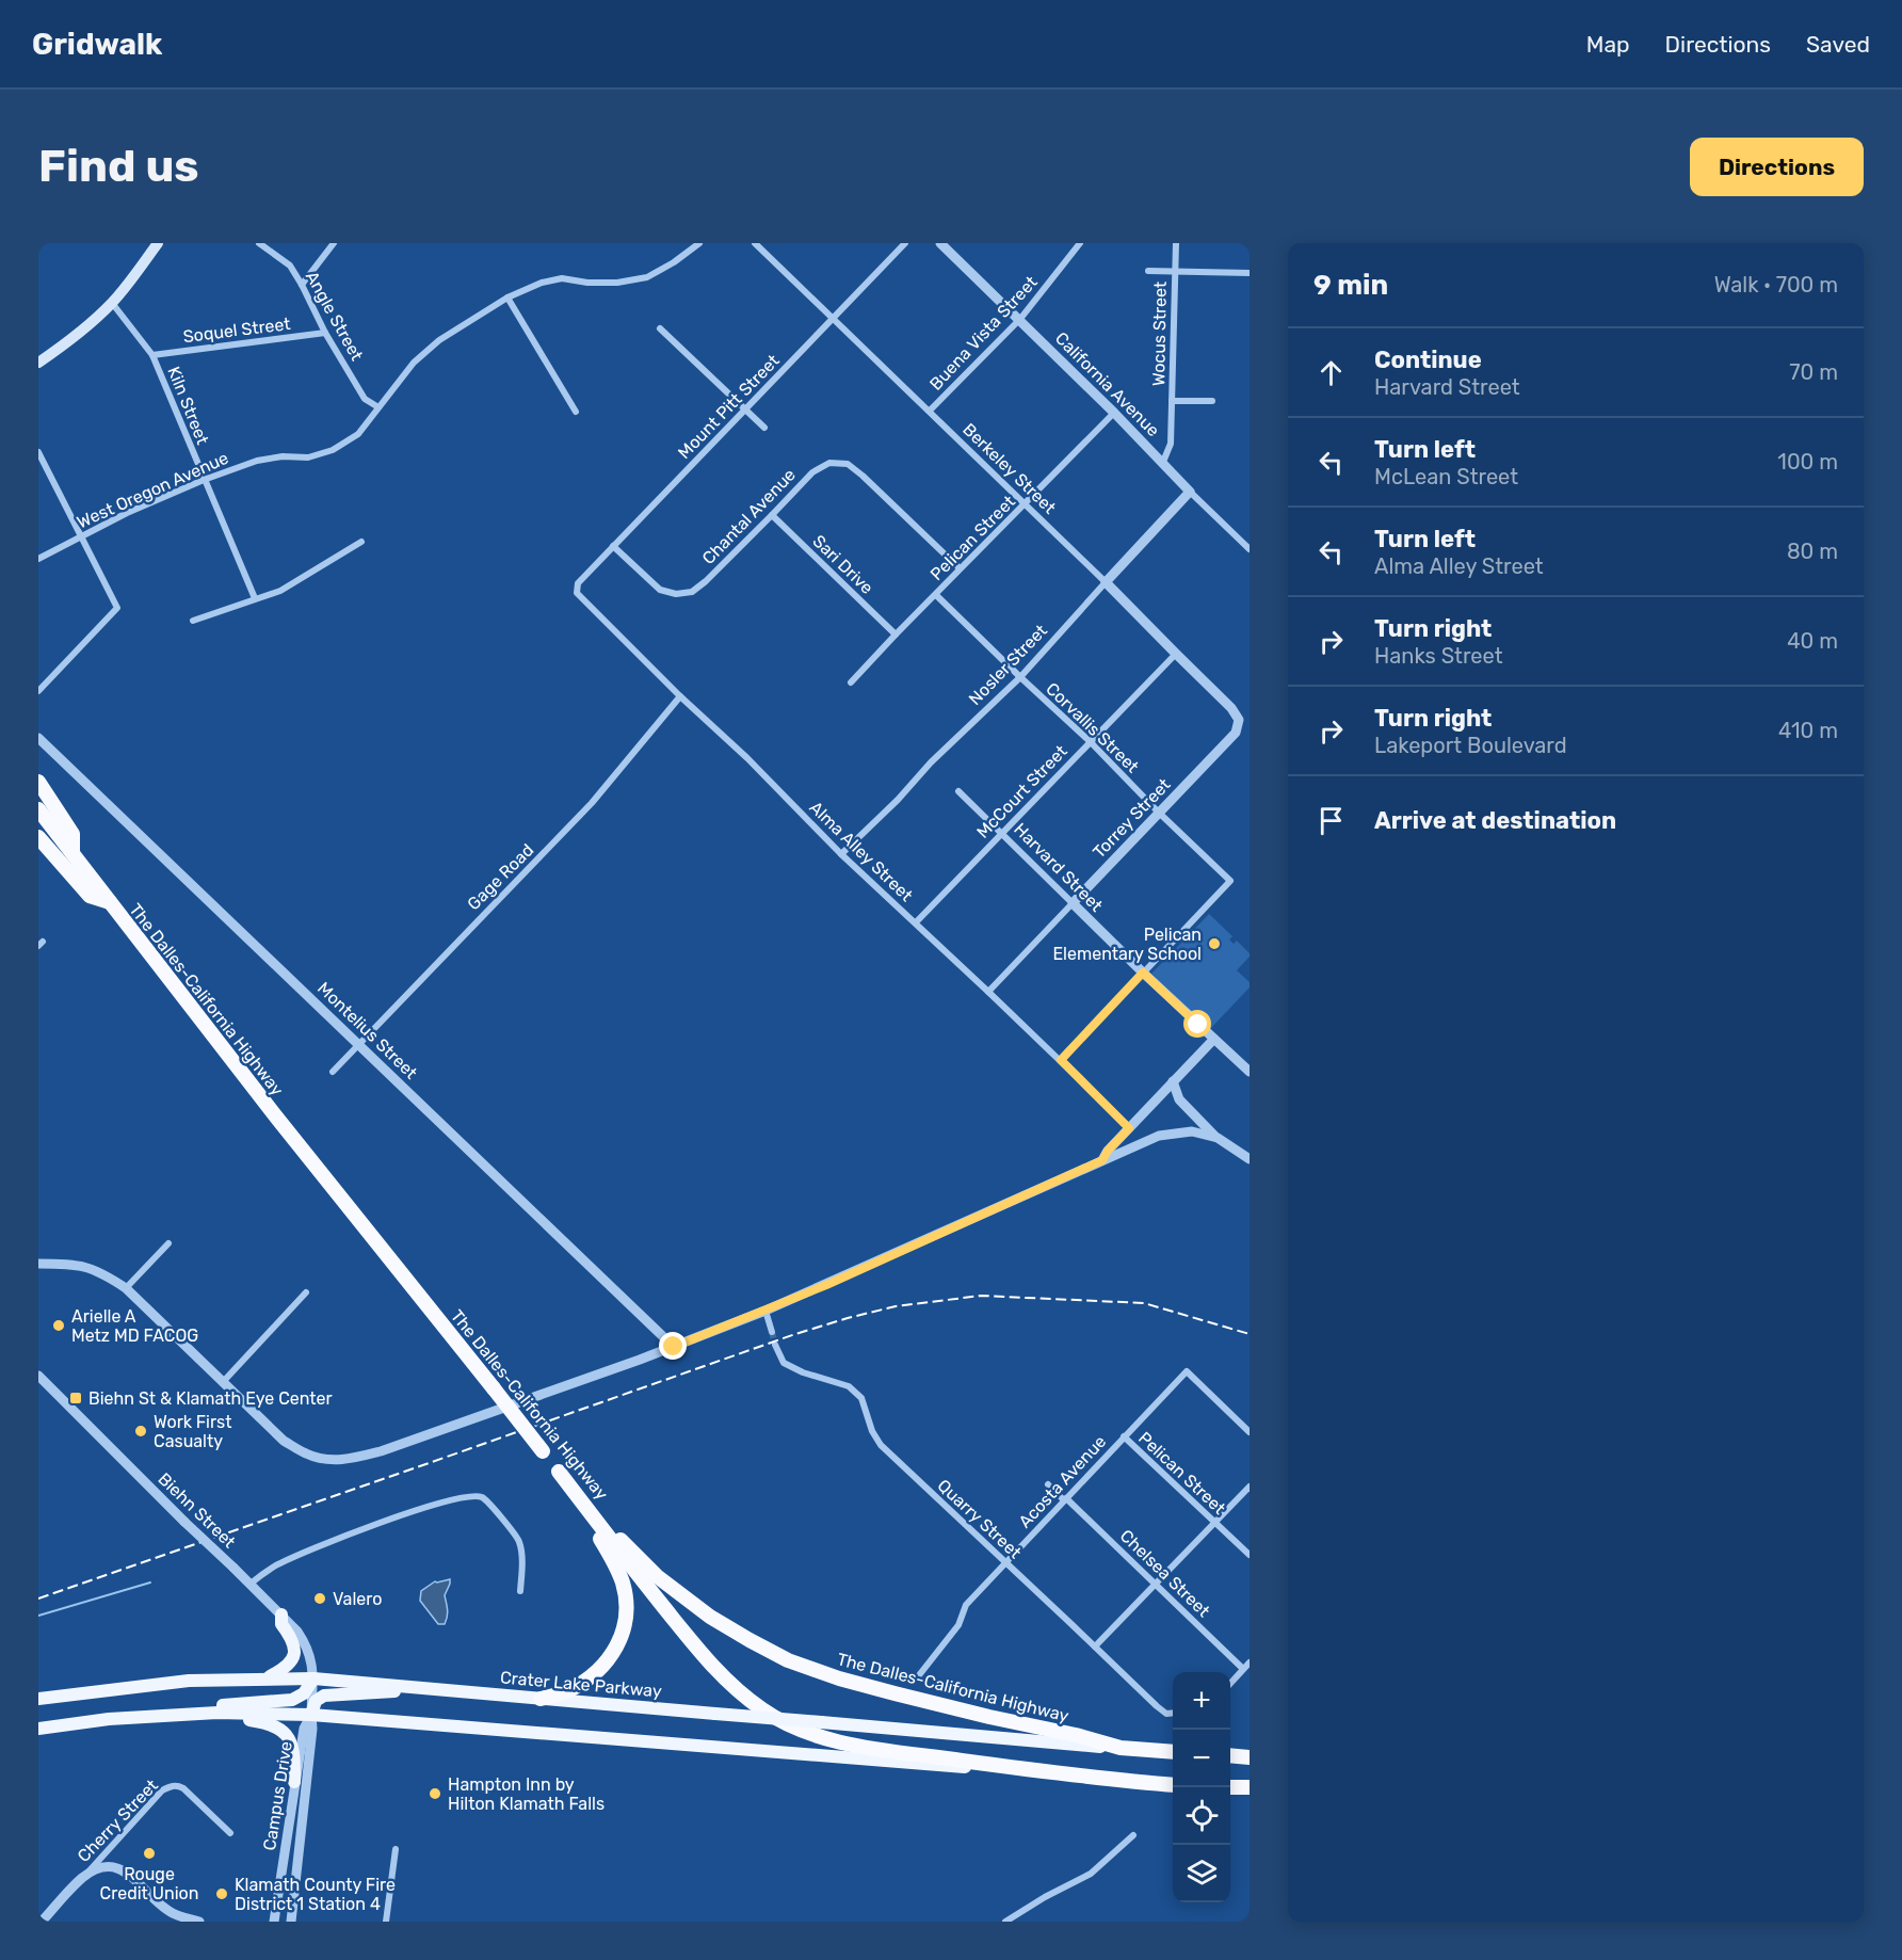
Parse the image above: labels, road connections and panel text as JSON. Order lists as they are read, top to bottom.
{
  "streets": {
    "highway": ["The Dalles-California Highway"],
    "main road": ["Crater Lake Parkway"],
    "street": [
      "Angle Street",
      "Soquel Street",
      "Buena Vista Street",
      "Wocus Street",
      "California Avenue",
      "Kiln Street",
      "Mount Pitt Street",
      "Berkeley Street",
      "West Oregon Avenue",
      "Chantal Avenue",
      "Pelican Street",
      "Sari Drive",
      "Nosler Street",
      "Corvallis Street",
      "McCourt Street",
      "Torrey Street",
      "Alma Alley Street",
      "Harvard Street",
      "Gage Road",
      "Montelius Street",
      "Acosta Avenue",
      "Biehn Street",
      "Quarry Street",
      "Chelsea Street",
      "Campus Drive",
      "Cherry Street"
    ]
  },
  "crossings": [
    ["Angle Street", "Soquel Street"],
    ["Angle Street", "West Oregon Avenue"],
    ["Soquel Street", "Kiln Street"],
    ["Buena Vista Street", "California Avenue"],
    ["Buena Vista Street", "Berkeley Street"],
    ["Wocus Street", "California Avenue"],
    ["California Avenue", "Pelican Street"],
    ["California Avenue", "Nosler Street"],
    ["Kiln Street", "West Oregon Avenue"],
    ["Mount Pitt Street", "Berkeley Street"],
    ["Mount Pitt Street", "Chantal Avenue"],
    ["Mount Pitt Street", "Alma Alley Street"],
    ["Berkeley Street", "Pelican Street"],
    ["Berkeley Street", "Nosler Street"],
    ["Berkeley Street", "McCourt Street"],
    ["Berkeley Street", "Torrey Street"],
    ["Chantal Avenue", "Pelican Street"],
    ["Chantal Avenue", "Sari Drive"],
    ["Pelican Street", "Sari Drive"],
    ["Pelican Street", "Corvallis Street"],
    ["Pelican Street", "Acosta Avenue"],
    ["Nosler Street", "Corvallis Street"],
    ["Nosler Street", "Alma Alley Street"],
    ["Corvallis Street", "McCourt Street"],
    ["Corvallis Street", "Torrey Street"],
    ["Corvallis Street", "Harvard Street"],
    ["McCourt Street", "Alma Alley Street"],
    ["McCourt Street", "Harvard Street"],
    ["Torrey Street", "Alma Alley Street"],
    ["Torrey Street", "Harvard Street"],
    ["Alma Alley Street", "Gage Road"],
    ["Gage Road", "Montelius Street"],
    ["The Dalles-California Highway", "Crater Lake Parkway"],
    ["Acosta Avenue", "Quarry Street"],
    ["Acosta Avenue", "Chelsea Street"],
    ["Biehn Street", "Crater Lake Parkway"],
    ["Biehn Street", "Campus Drive"],
    ["Crater Lake Parkway", "Campus Drive"]
  ],
  "places": {
    "other": [
      "Pelican Elementary School",
      "Arielle A Metz MD FACOG",
      "Work First Casualty",
      "Valero",
      "Hampton Inn by Hilton Klamath Falls",
      "Rouge Credit Union",
      "Klamath County Fire District 1 Station 4"
    ],
    "transit": ["Biehn St & Klamath Eye Center"]
  },
  "page": {
    "header": "Gridwalk",
    "nav": ["Map", "Directions", "Saved"],
    "buttons": "Directions",
    "title": "Find us",
    "heading": ["9 min", "Walk · 700 m"],
    "list": [
      ["Continue", "Harvard Street", "70 m"],
      ["Turn left", "McLean Street", "100 m"],
      ["Turn left", "Alma Alley Street", "80 m"],
      ["Turn right", "Hanks Street", "40 m"],
      ["Turn right", "Lakeport Boulevard", "410 m"],
      "Arrive at destination"
    ],
    "map_buttons": ["+", "−"]
  }
}
